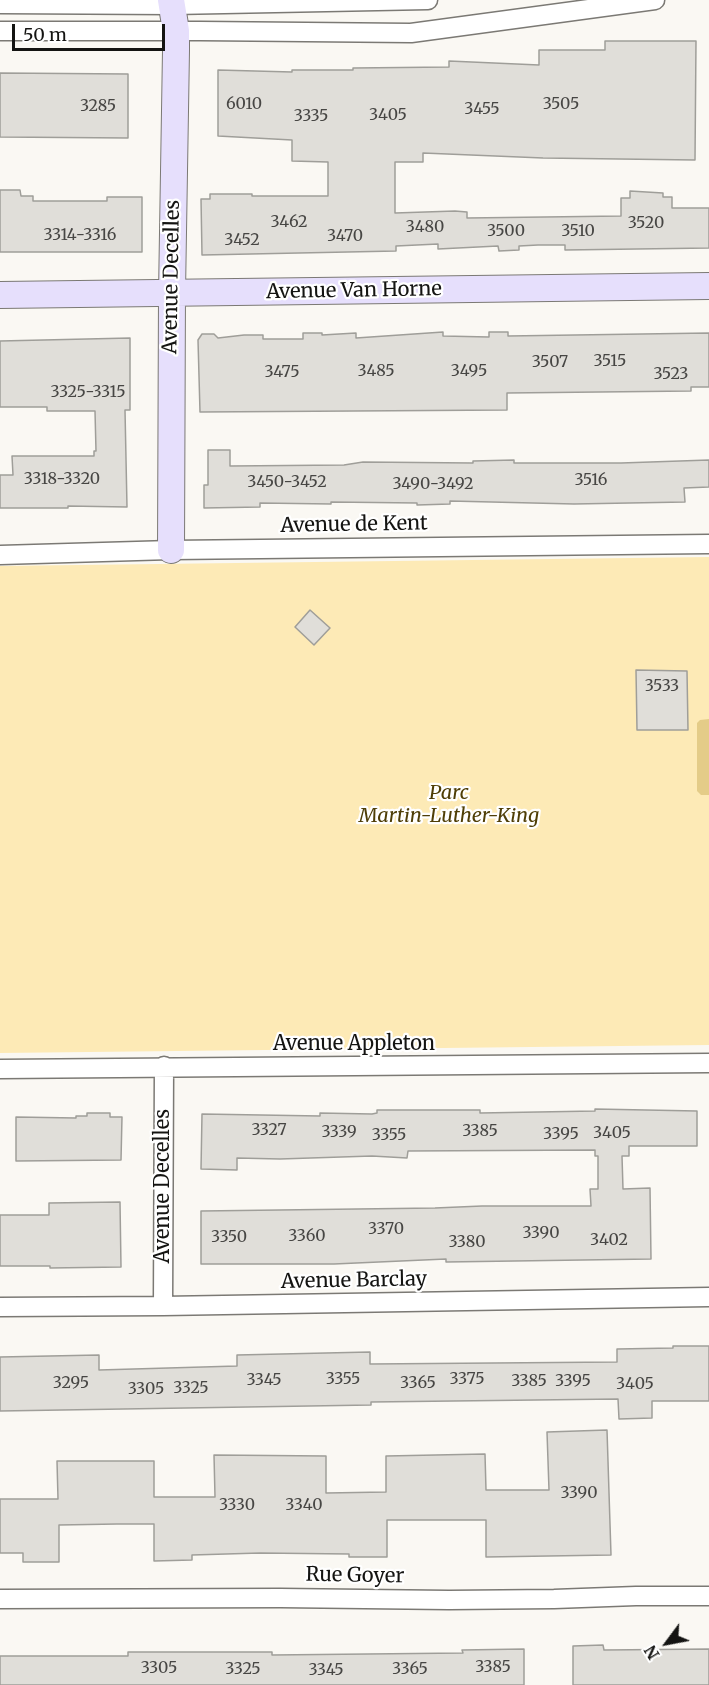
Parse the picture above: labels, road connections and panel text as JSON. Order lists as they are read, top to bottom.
{
  "streets": {
    "main road": ["Avenue Decelles", "Avenue Van Horne"],
    "street": [
      "Avenue de Kent",
      "Avenue Appleton",
      "Avenue Barclay",
      "Rue Goyer"
    ]
  },
  "crossings": [
    ["Avenue Decelles", "Avenue Van Horne"],
    ["Avenue Decelles", "Avenue de Kent"],
    ["Avenue Decelles", "Avenue Appleton"],
    ["Avenue Decelles", "Avenue Barclay"]
  ],
  "parks": ["Parc Martin-Luther-King"],
  "house_numbers": [
    "6010",
    "3505",
    "3285",
    "3455",
    "3405",
    "3335",
    "3462",
    "3520",
    "3480",
    "3500",
    "3510",
    "3314-3316",
    "3470",
    "3452",
    "3515",
    "3507",
    "3485",
    "3495",
    "3475",
    "3523",
    "3325-3315",
    "3318-3320",
    "3516",
    "3450-3452",
    "3490-3492",
    "3533",
    "3327",
    "3385",
    "3339",
    "3405",
    "3395",
    "3355",
    "3370",
    "3390",
    "3360",
    "3350",
    "3402",
    "3380",
    "3355",
    "3375",
    "3345",
    "3385",
    "3395",
    "3295",
    "3365",
    "3405",
    "3325",
    "3305",
    "3390",
    "3330",
    "3340",
    "3385",
    "3305",
    "3325",
    "3365",
    "3345"
  ],
  "scale_bar": "50 m",
  "north": "bottom left"
}
